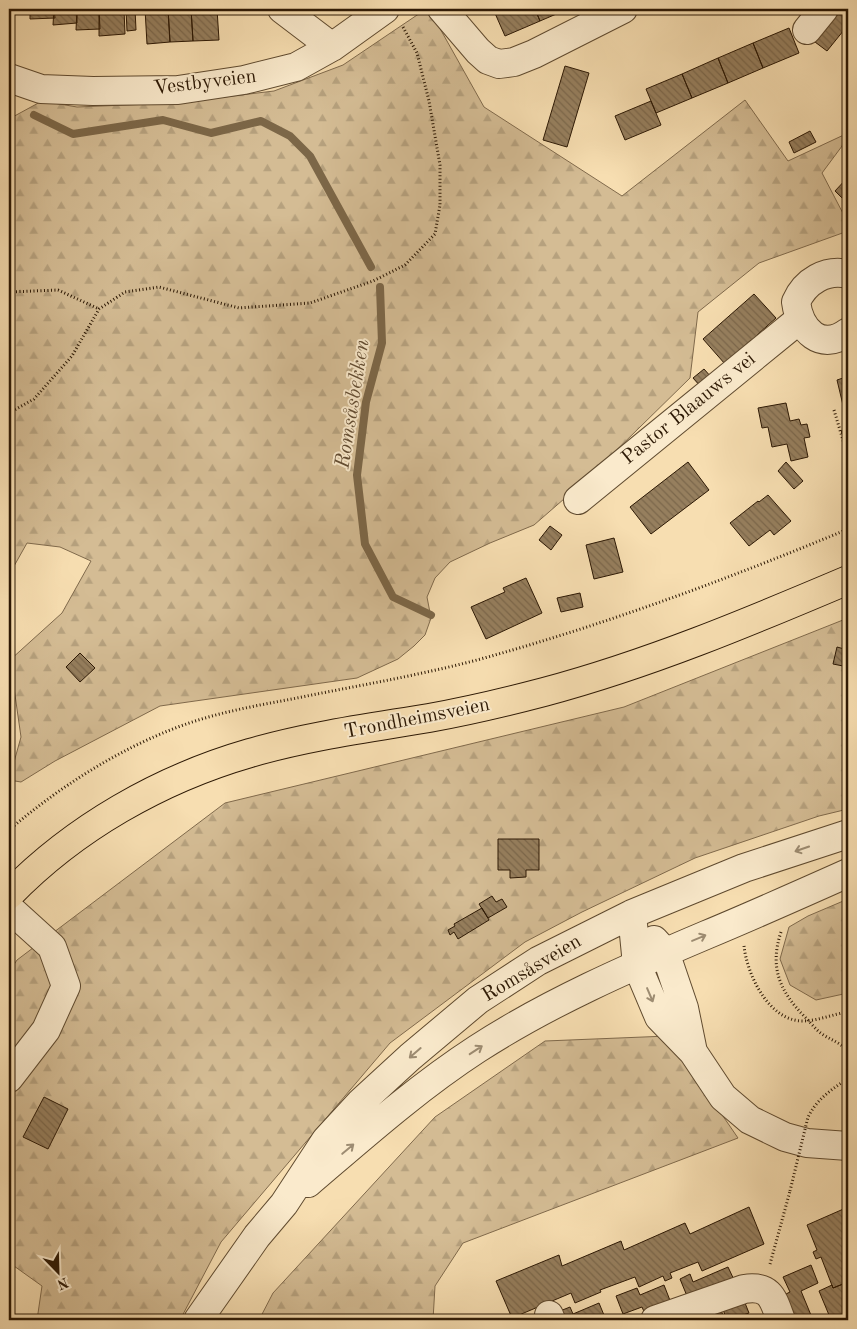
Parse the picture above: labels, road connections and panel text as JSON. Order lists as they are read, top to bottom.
{
  "streets": {
    "highway": ["Trondheimsveien"],
    "street": ["Vestbyveien", "Pastor Blaauws vei", "Romsåsveien"]
  },
  "water": ["Romsåsbekken"],
  "north": "bottom right"
}
